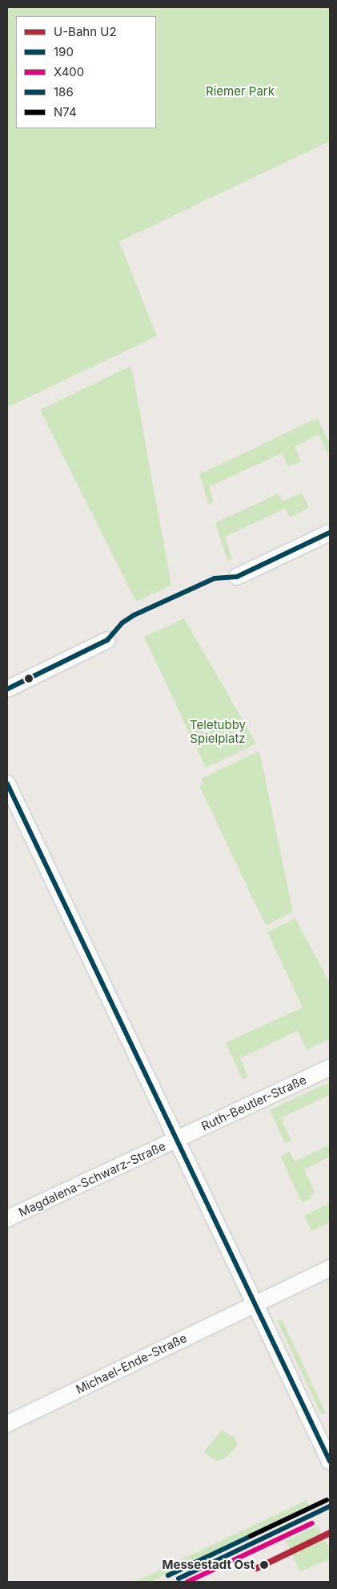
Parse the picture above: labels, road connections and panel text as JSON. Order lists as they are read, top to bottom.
{
  "streets": {
    "street": ["Ruth-Beutler-Straße", "Magdalena-Schwarz-Straße", "Michael-Ende-Straße"]
  },
  "crossings": [
    ["Ruth-Beutler-Straße", "Magdalena-Schwarz-Straße"]
  ],
  "parks": ["Riemer Park", "Teletubby Spielplatz"],
  "places": ["Messestadt Ost"],
  "lines": [
    "transit line 190",
    "transit line N74",
    "transit line X400",
    "metro line U2",
    "transit line 186"
  ],
  "legend": [
    "U-Bahn U2",
    "190",
    "X400",
    "186",
    "N74"
  ]
}
